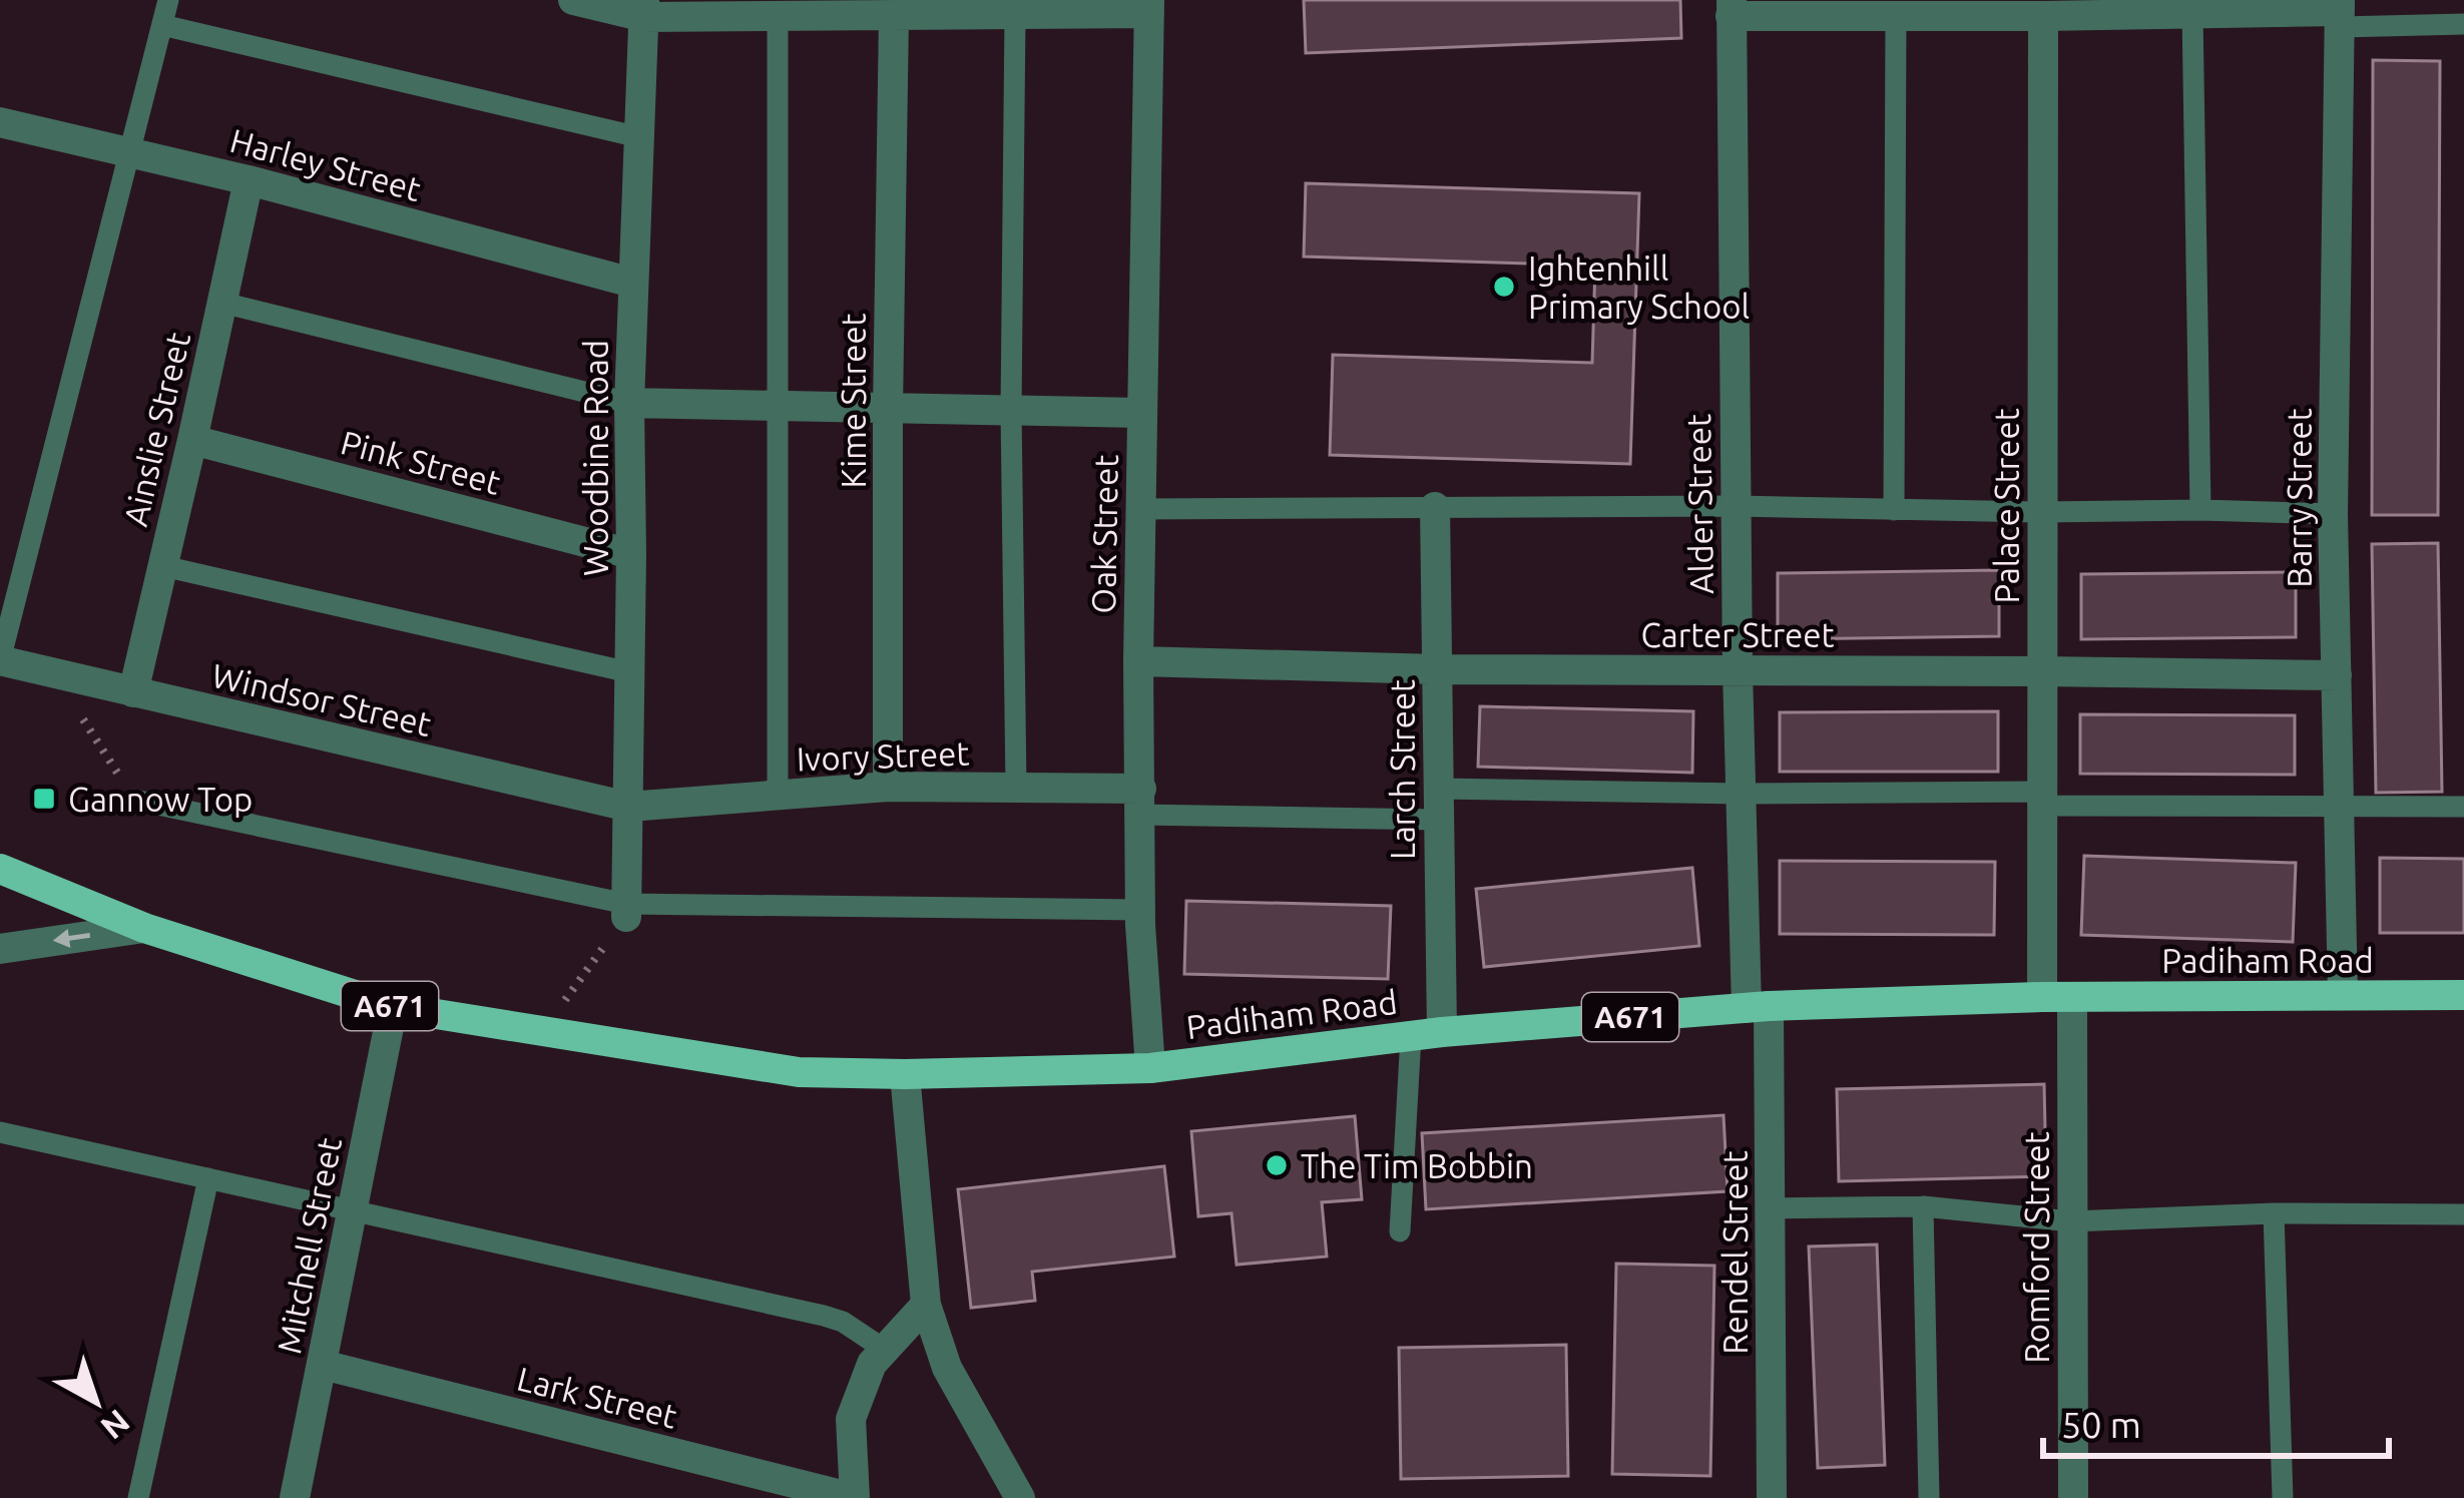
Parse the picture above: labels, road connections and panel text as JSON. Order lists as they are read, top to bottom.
{
  "streets": {
    "main road": ["Padiham Road", "A671"],
    "street": [
      "Harley Street",
      "Kime Street",
      "Ainslie Street",
      "Woodbine Road",
      "Pink Street",
      "Barry Street",
      "Alder Street",
      "Palace Street",
      "Oak Street",
      "Carter Street",
      "Windsor Street",
      "Ivory Street",
      "Larch Street",
      "Mitchell Street",
      "Romford Street",
      "Rendel Street",
      "Lark Street"
    ]
  },
  "crossings": [
    ["Harley Street", "Ainslie Street"],
    ["Harley Street", "Woodbine Road"],
    ["Kime Street", "Ivory Street"],
    ["Ainslie Street", "Pink Street"],
    ["Ainslie Street", "Windsor Street"],
    ["Woodbine Road", "Pink Street"],
    ["Woodbine Road", "Windsor Street"],
    ["Woodbine Road", "Ivory Street"],
    ["Barry Street", "Carter Street"],
    ["Barry Street", "Padiham Road"],
    ["Alder Street", "Carter Street"],
    ["Alder Street", "Padiham Road"],
    ["Alder Street", "Rendel Street"],
    ["Palace Street", "Carter Street"],
    ["Palace Street", "Padiham Road"],
    ["Palace Street", "Romford Street"],
    ["Oak Street", "Carter Street"],
    ["Oak Street", "Ivory Street"],
    ["Oak Street", "Padiham Road"],
    ["Carter Street", "Larch Street"],
    ["Windsor Street", "Ivory Street"],
    ["Larch Street", "Padiham Road"],
    ["Padiham Road", "Mitchell Street"],
    ["Padiham Road", "Romford Street"],
    ["Padiham Road", "Rendel Street"],
    ["Mitchell Street", "Lark Street"]
  ],
  "places": {
    "other": ["Ightenhill Primary School", "The Tim Bobbin"],
    "transit": ["Gannow Top"]
  },
  "scale_bar": "50 m",
  "north": "bottom right"
}
